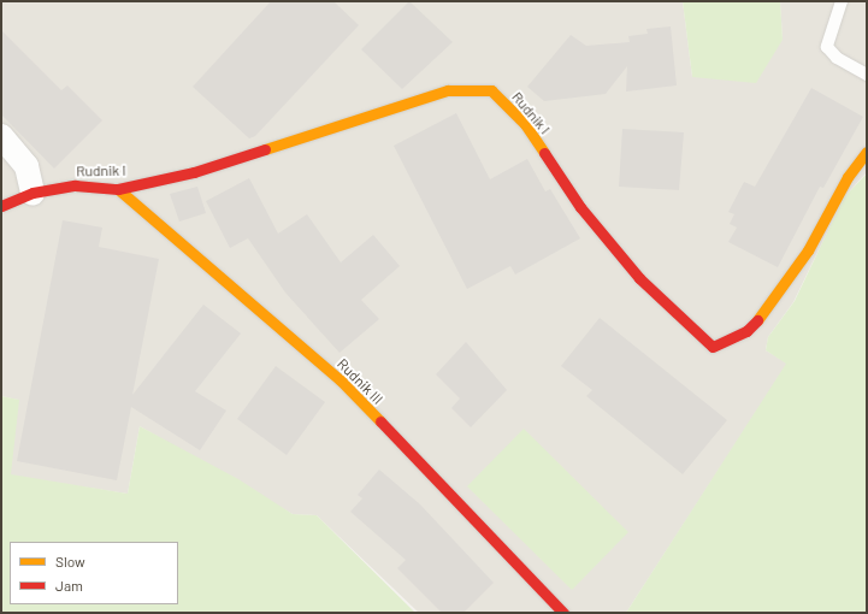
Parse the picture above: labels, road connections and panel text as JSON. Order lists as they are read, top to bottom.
{
  "streets": {
    "street": ["Rudnik I", "Rudnik III"]
  },
  "crossings": [
    ["Rudnik I", "Rudnik III"]
  ],
  "legend": ["Slow", "Jam"]
}
